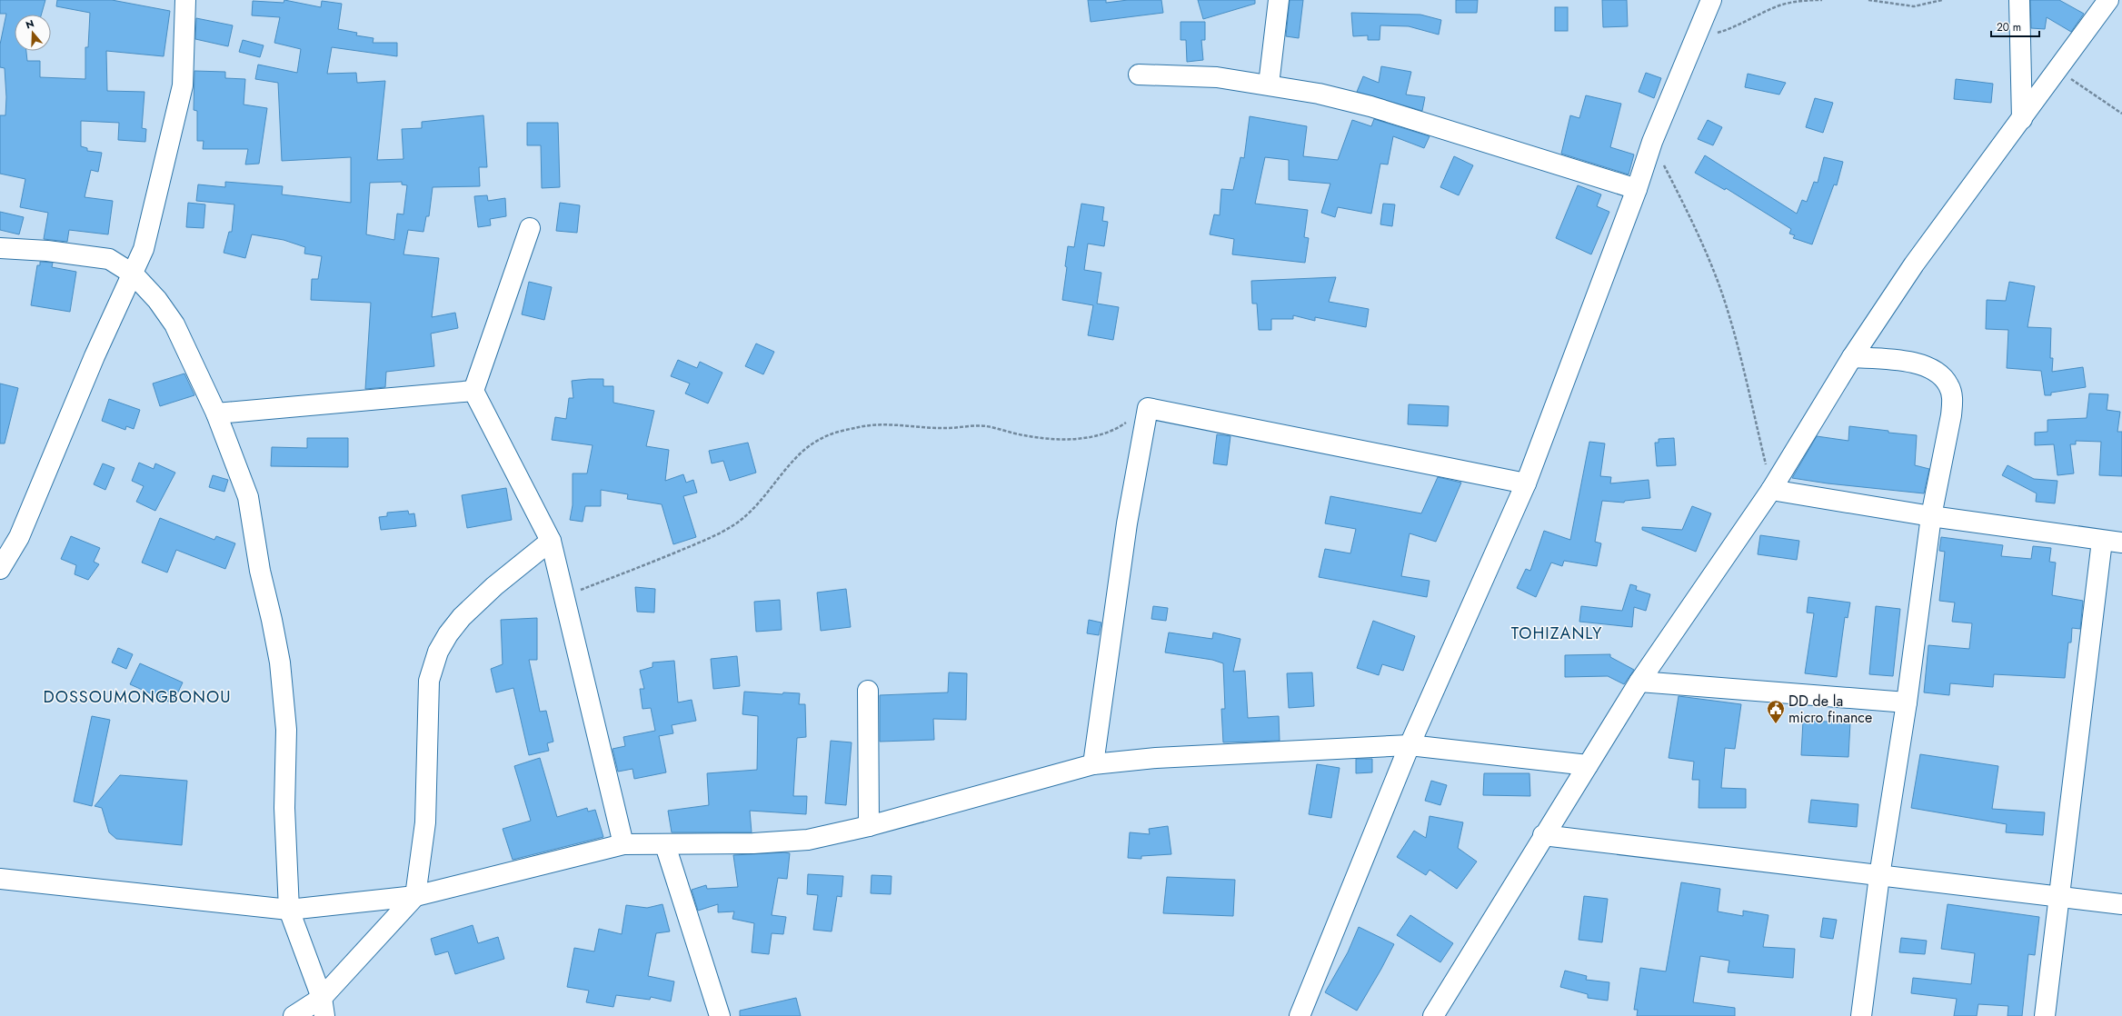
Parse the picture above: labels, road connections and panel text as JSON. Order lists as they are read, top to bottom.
{
  "districts": ["TOHIZANLY", "DOSSOUMONGBONOU"],
  "places": {
    "public building": ["DD de la micro finance"]
  },
  "scale_bar": "20 m",
  "north": "top"
}
